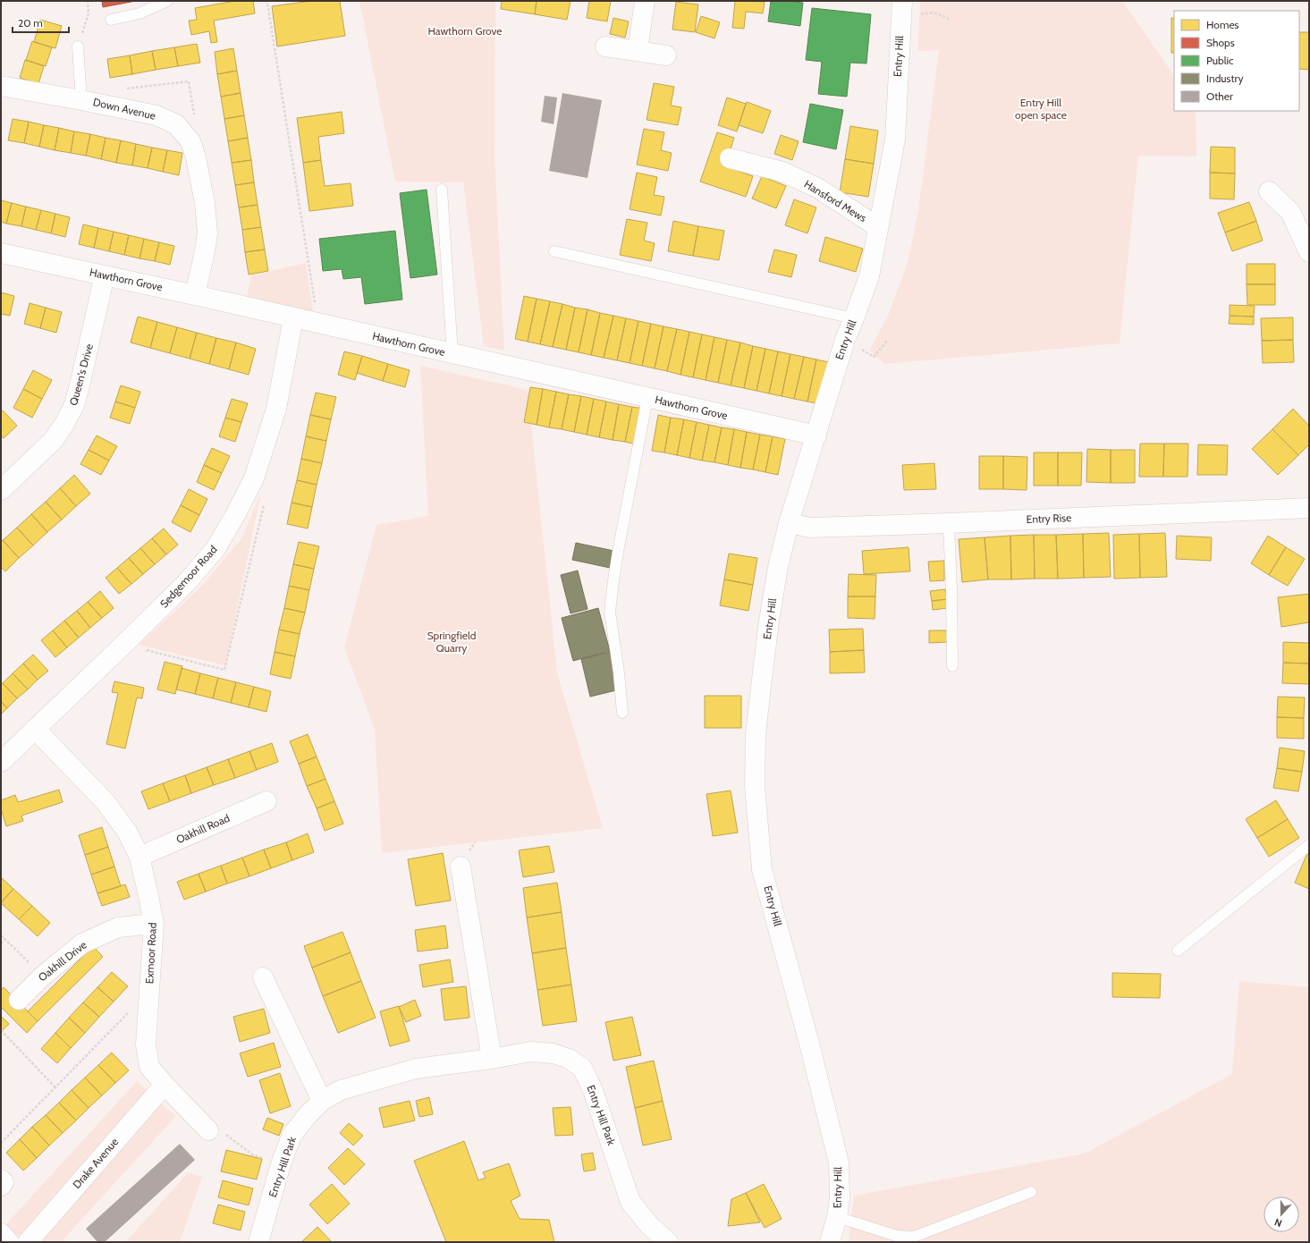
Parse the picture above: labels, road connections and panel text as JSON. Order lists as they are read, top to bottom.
{
  "streets": {
    "street": [
      "Entry Hill",
      "Down Avenue",
      "Hansford Mews",
      "Hawthorn Grove",
      "Queen's Drive",
      "Entry Rise",
      "Sedgemoor Road",
      "Oakhill Road",
      "Exmoor Road",
      "Oakhill Drive",
      "Entry Hill Park",
      "Drake Avenue"
    ]
  },
  "crossings": [
    ["Entry Hill", "Hansford Mews"],
    ["Entry Hill", "Hawthorn Grove"],
    ["Entry Hill", "Entry Rise"],
    ["Down Avenue", "Hawthorn Grove"],
    ["Hawthorn Grove", "Queen's Drive"],
    ["Hawthorn Grove", "Sedgemoor Road"],
    ["Sedgemoor Road", "Exmoor Road"],
    ["Oakhill Road", "Exmoor Road"],
    ["Exmoor Road", "Oakhill Drive"],
    ["Exmoor Road", "Drake Avenue"]
  ],
  "parks": ["Hawthorn Grove", "Entry Hill open space", "Springfield Quarry"],
  "legend": [
    "Homes",
    "Shops",
    "Public",
    "Industry",
    "Other"
  ],
  "scale_bar": "20 m",
  "north": "bottom"
}
